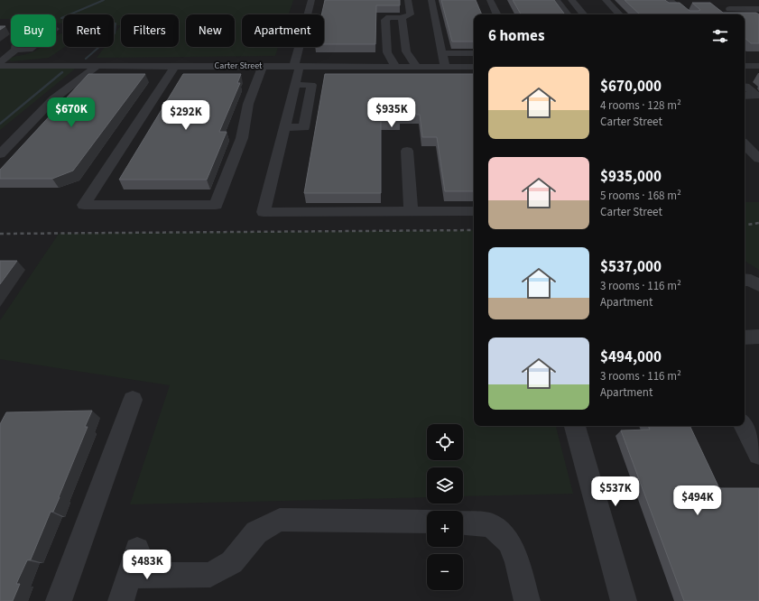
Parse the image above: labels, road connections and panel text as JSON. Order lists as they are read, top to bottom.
{
  "streets": {
    "street": ["Carter Street"]
  },
  "page": {
    "chip": [
      "Buy",
      "Rent",
      "Filters",
      "New",
      "Apartment"
    ],
    "heading": "6 homes",
    "list": [
      {
        "name": "$670,000",
        "note": "4 rooms · 128 m² · Carter Street"
      },
      {
        "name": "$935,000",
        "note": "5 rooms · 168 m² · Carter Street"
      },
      {
        "name": "$537,000",
        "note": "3 rooms · 116 m² · Apartment"
      },
      {
        "name": "$494,000",
        "note": "3 rooms · 116 m² · Apartment"
      }
    ],
    "price": [
      "$670K",
      "$935K",
      "$292K",
      "$537K",
      "$494K",
      "$483K"
    ],
    "map_buttons": ["+", "−"]
  }
}
